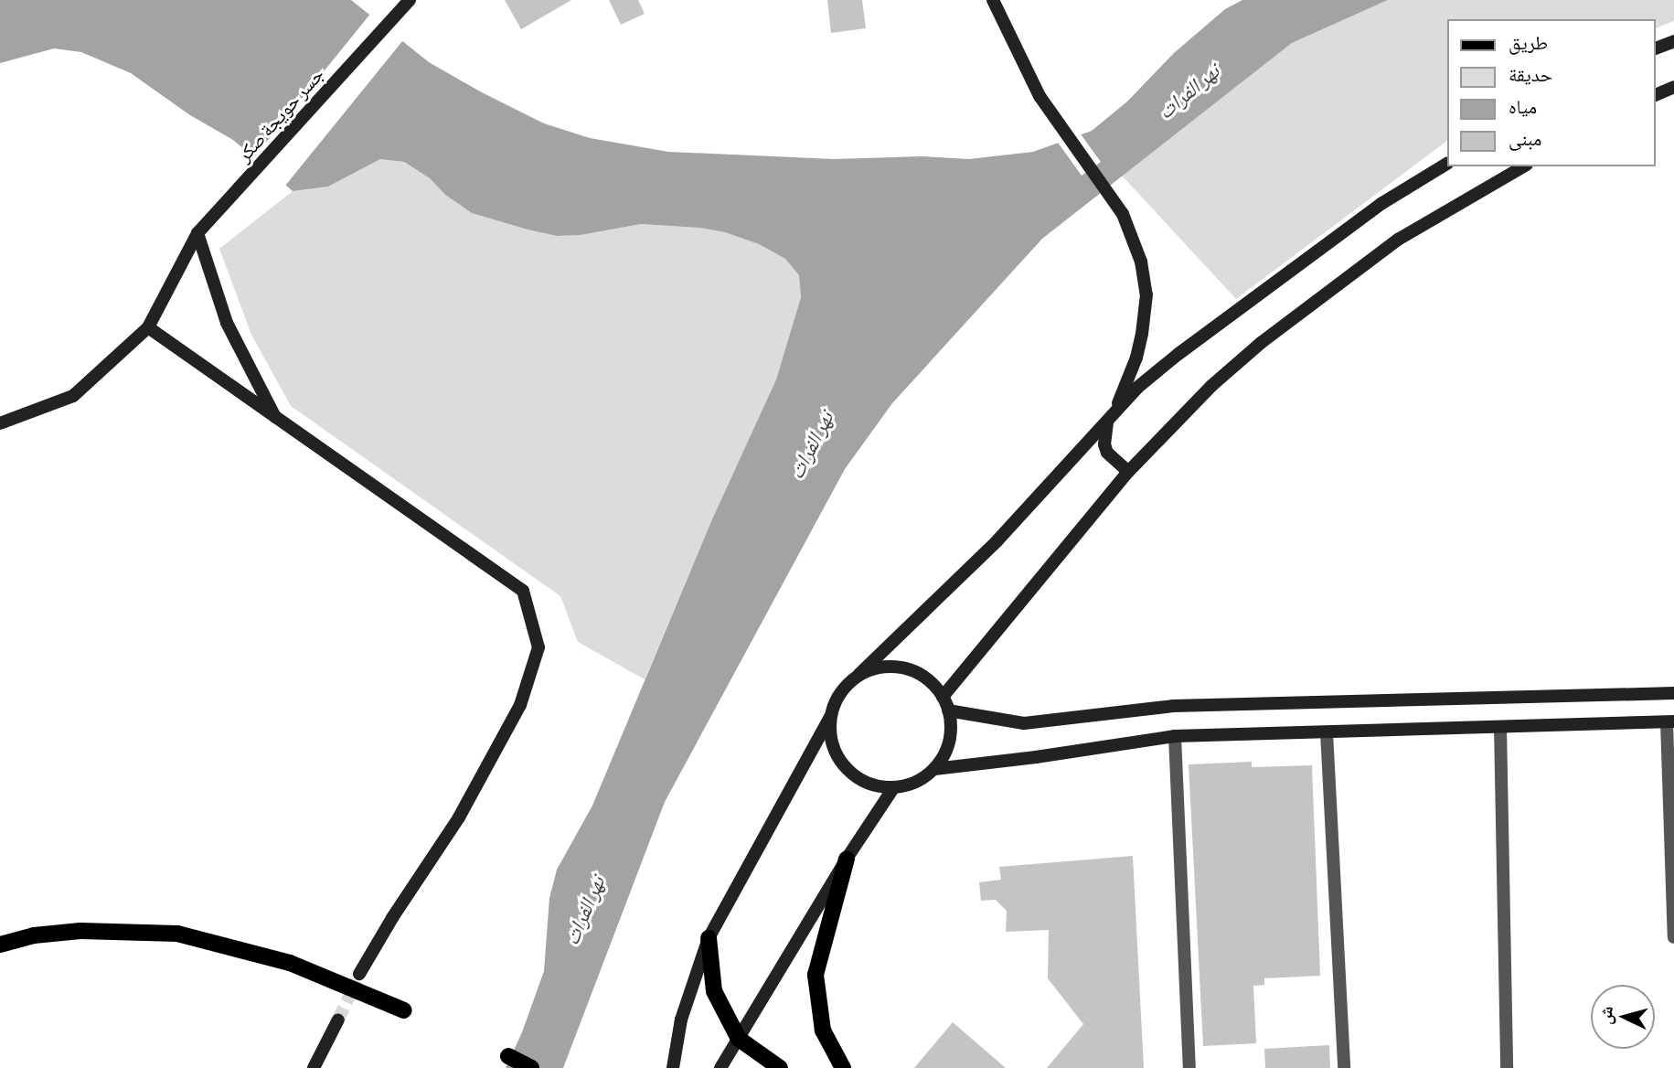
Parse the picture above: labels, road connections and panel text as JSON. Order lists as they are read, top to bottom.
{
  "streets": {
    "main road": ["جسر حويجة صكر"]
  },
  "water": ["نهر الفرات"],
  "legend": [
    "طريق",
    "حديقة",
    "مياه",
    "مبنى"
  ],
  "north": "left"
}
